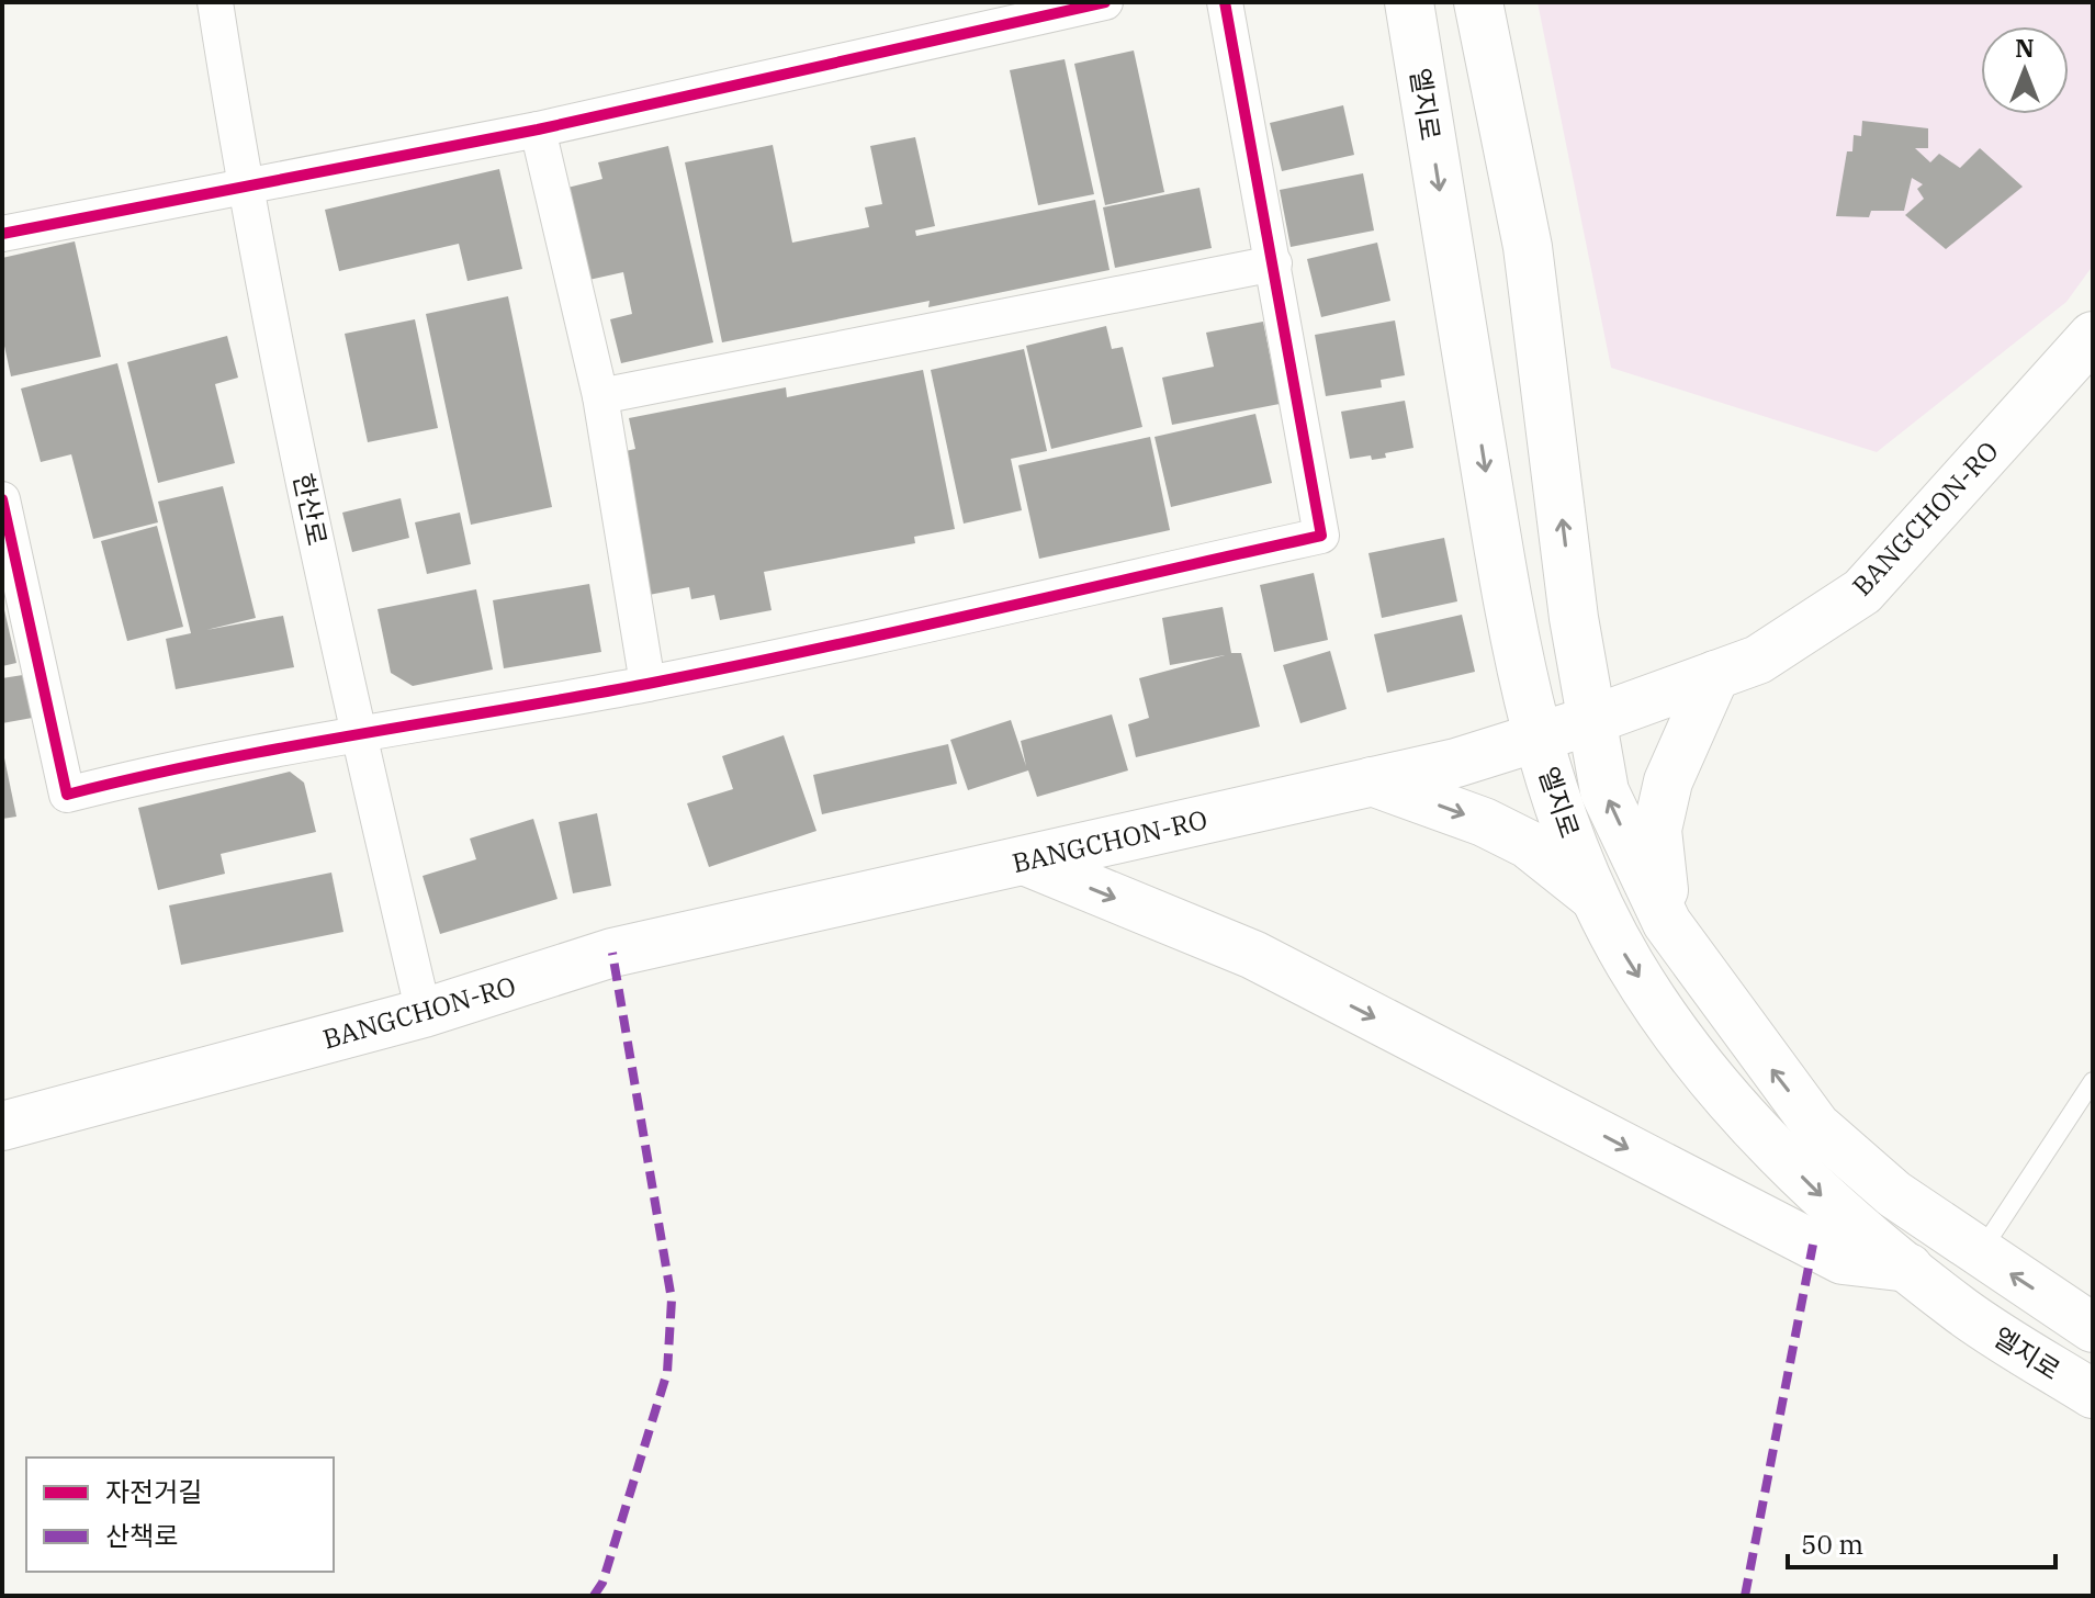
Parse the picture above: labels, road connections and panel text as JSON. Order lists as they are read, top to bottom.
{
  "streets": {
    "main road": ["엘지로", "BANGCHON-RO"],
    "street": ["한산로"]
  },
  "crossings": [
    ["엘지로", "BANGCHON-RO"],
    ["한산로", "BANGCHON-RO"]
  ],
  "legend": ["자전거길", "산책로"],
  "scale_bar": "50 m",
  "north": "top"
}
